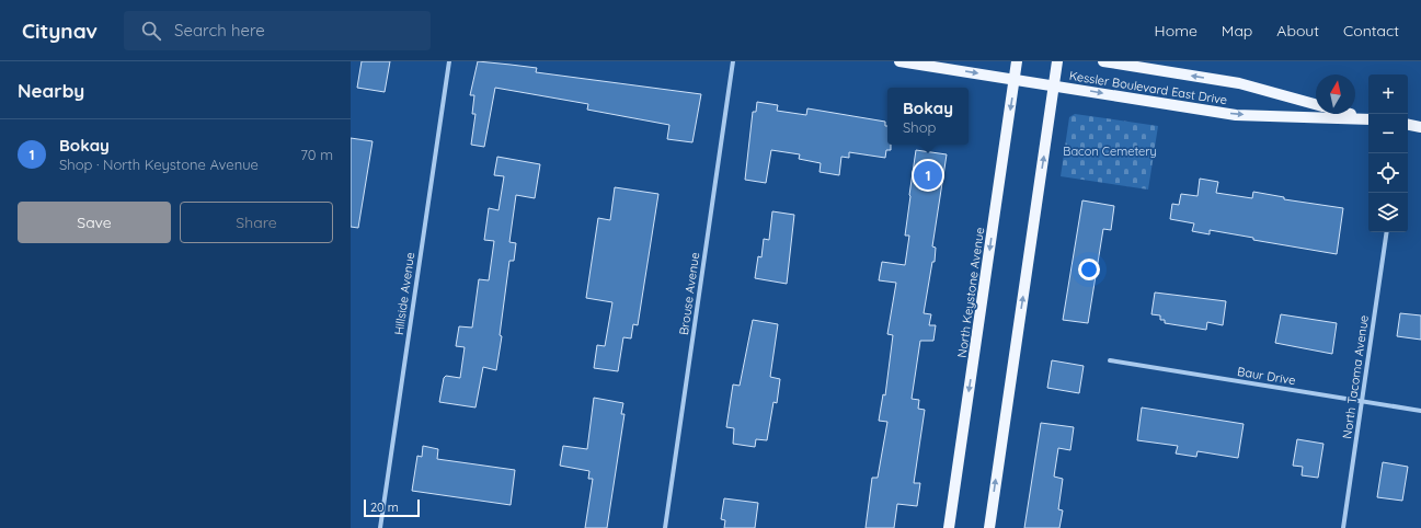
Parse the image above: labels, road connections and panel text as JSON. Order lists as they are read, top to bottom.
{
  "streets": {
    "main road": ["Kessler Boulevard East Drive", "North Keystone Avenue"],
    "street": [
      "Hillside Avenue",
      "Brouse Avenue",
      "Baur Drive",
      "North Tacoma Avenue"
    ]
  },
  "crossings": [
    ["Kessler Boulevard East Drive", "North Keystone Avenue"],
    ["Baur Drive", "North Tacoma Avenue"]
  ],
  "parks": ["Bacon Cemetery"],
  "scale_bar": "20 m",
  "north": "top",
  "page": {
    "header": "Citynav",
    "search": "Search here",
    "nav": [
      "Home",
      "Map",
      "About",
      "Contact"
    ],
    "heading": "Nearby",
    "map_buttons": ["+", "−"],
    "popup": ["Bokay", "Shop"],
    "list": [
      {
        "mark": "1",
        "name": "Bokay",
        "note": "Shop · North Keystone Avenue",
        "value": "70 m"
      }
    ],
    "pins": "1",
    "buttons": ["Save", "Share"],
    "scale": "20 m"
  }
}
